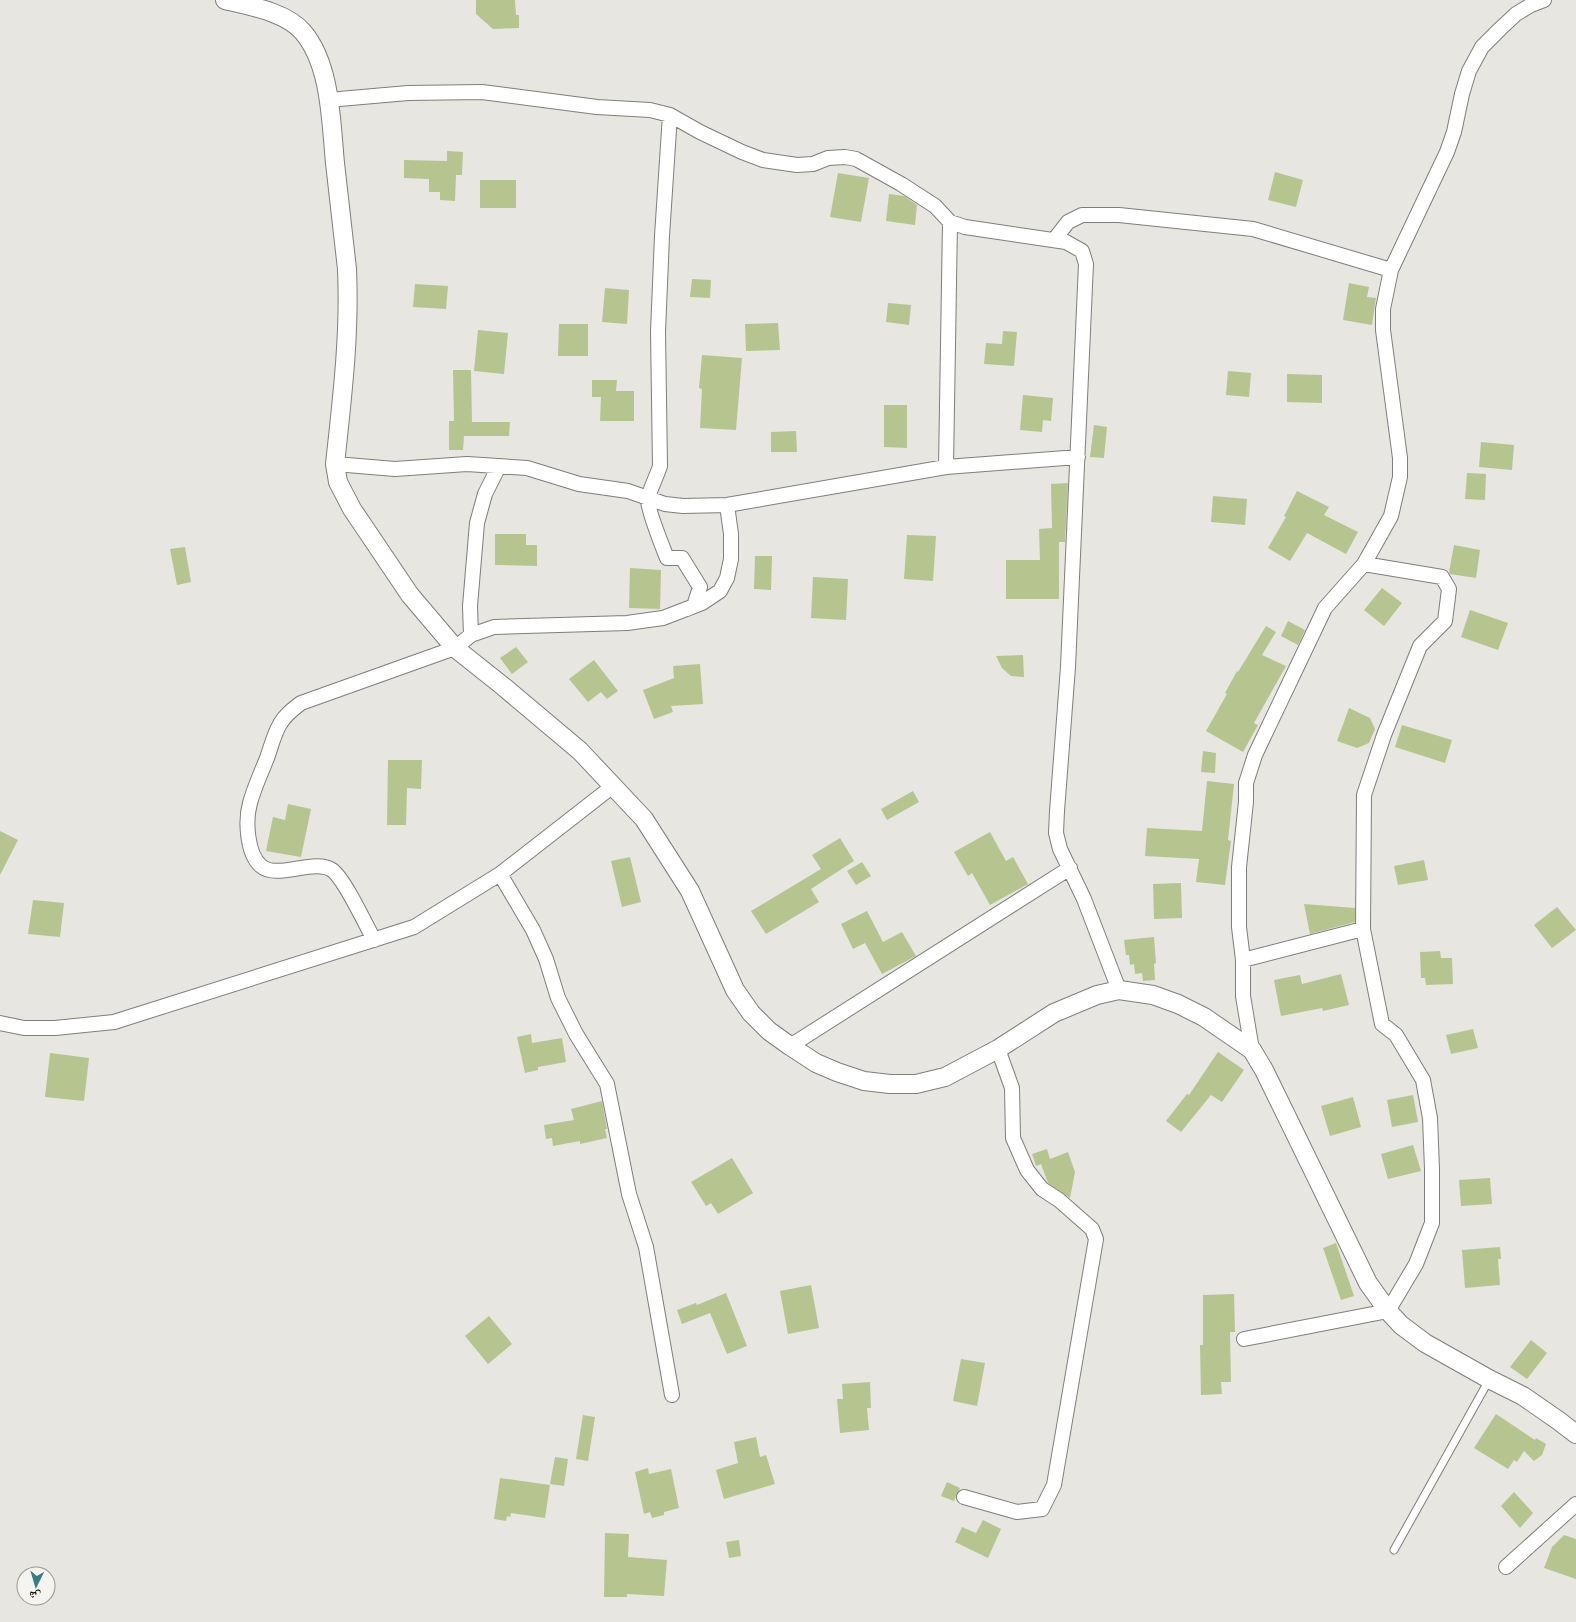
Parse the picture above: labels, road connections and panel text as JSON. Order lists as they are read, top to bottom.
{
  "north": "bottom"
}
